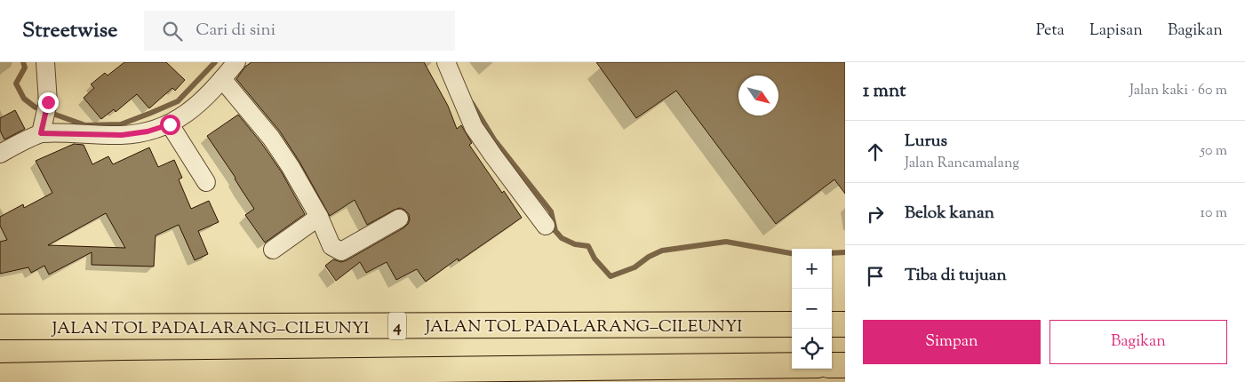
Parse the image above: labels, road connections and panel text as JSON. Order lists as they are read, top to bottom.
{
  "streets": {
    "highway": ["JALAN TOL PADALARANG–CILEUNYI", "4"]
  },
  "north": "bottom right",
  "page": {
    "header": "Streetwise",
    "search": "Cari di sini",
    "nav": ["Peta", "Lapisan", "Bagikan"],
    "heading": ["1 mnt", "Jalan kaki · 60 m"],
    "list": [
      ["Lurus", "Jalan Rancamalang", "50 m"],
      ["Belok kanan", "10 m"],
      "Tiba di tujuan"
    ],
    "map_buttons": ["+", "−"],
    "buttons": ["Simpan", "Bagikan"]
  }
}
